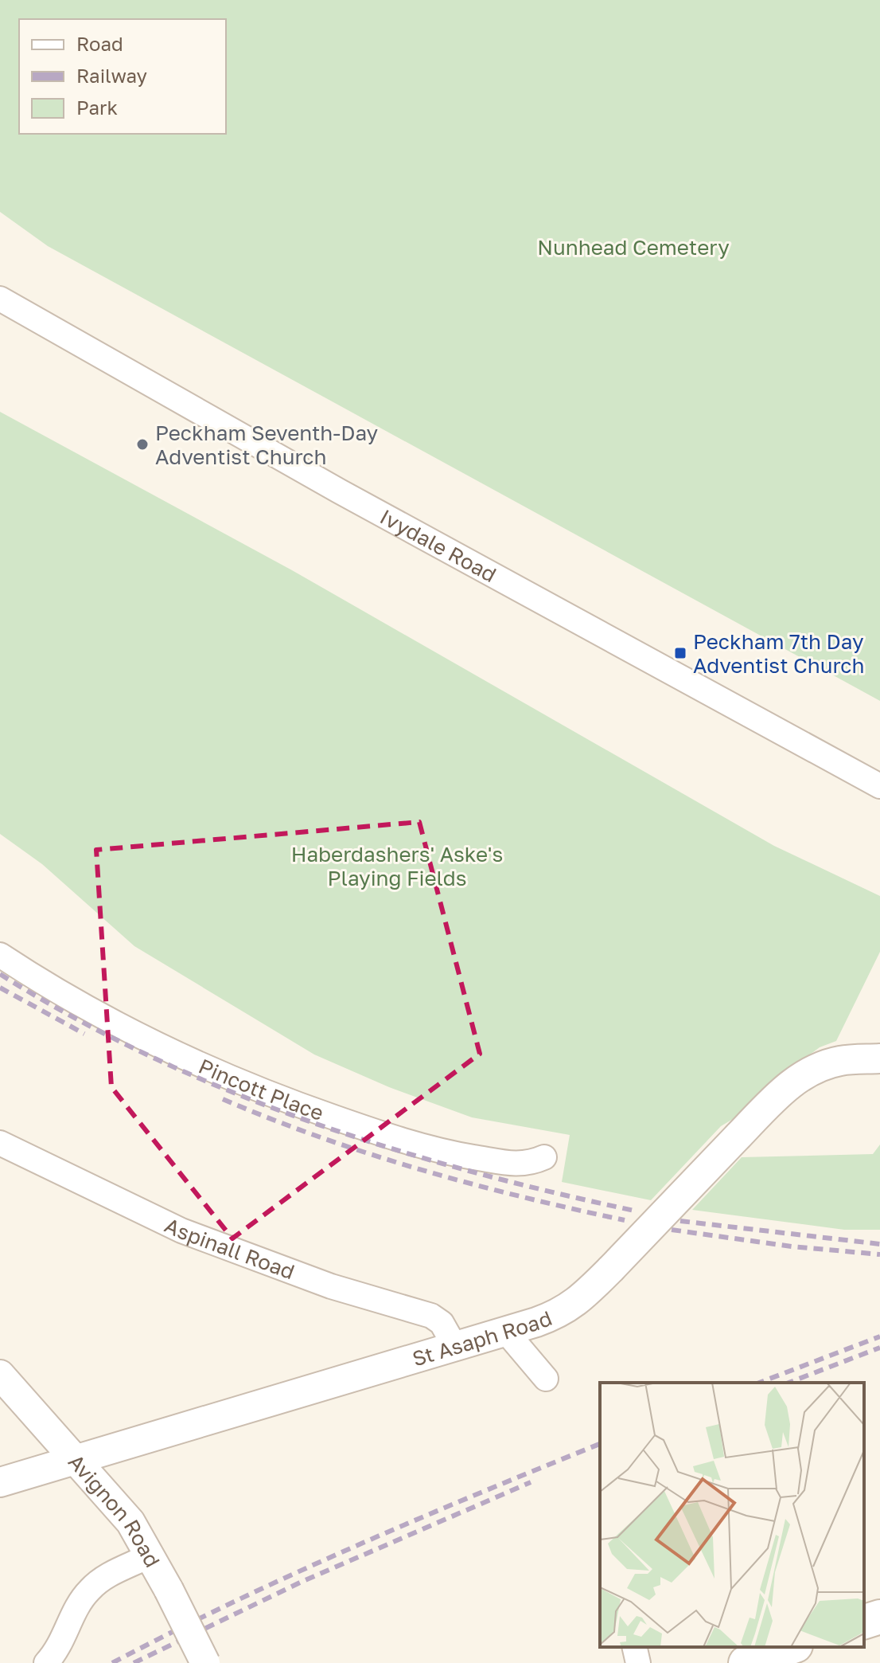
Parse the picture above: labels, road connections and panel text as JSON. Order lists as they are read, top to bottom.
{
  "streets": {
    "street": [
      "Ivydale Road",
      "Pincott Place",
      "Aspinall Road",
      "St Asaph Road",
      "Avignon Road"
    ]
  },
  "crossings": [
    ["Aspinall Road", "St Asaph Road"],
    ["St Asaph Road", "Avignon Road"]
  ],
  "parks": ["Nunhead Cemetery", "Haberdashers' Aske's Playing Fields"],
  "places": {
    "other": ["Peckham Seventh-Day Adventist Church"],
    "transit": ["Peckham 7th Day Adventist Church"]
  },
  "legend": ["Road", "Railway", "Park"]
}
